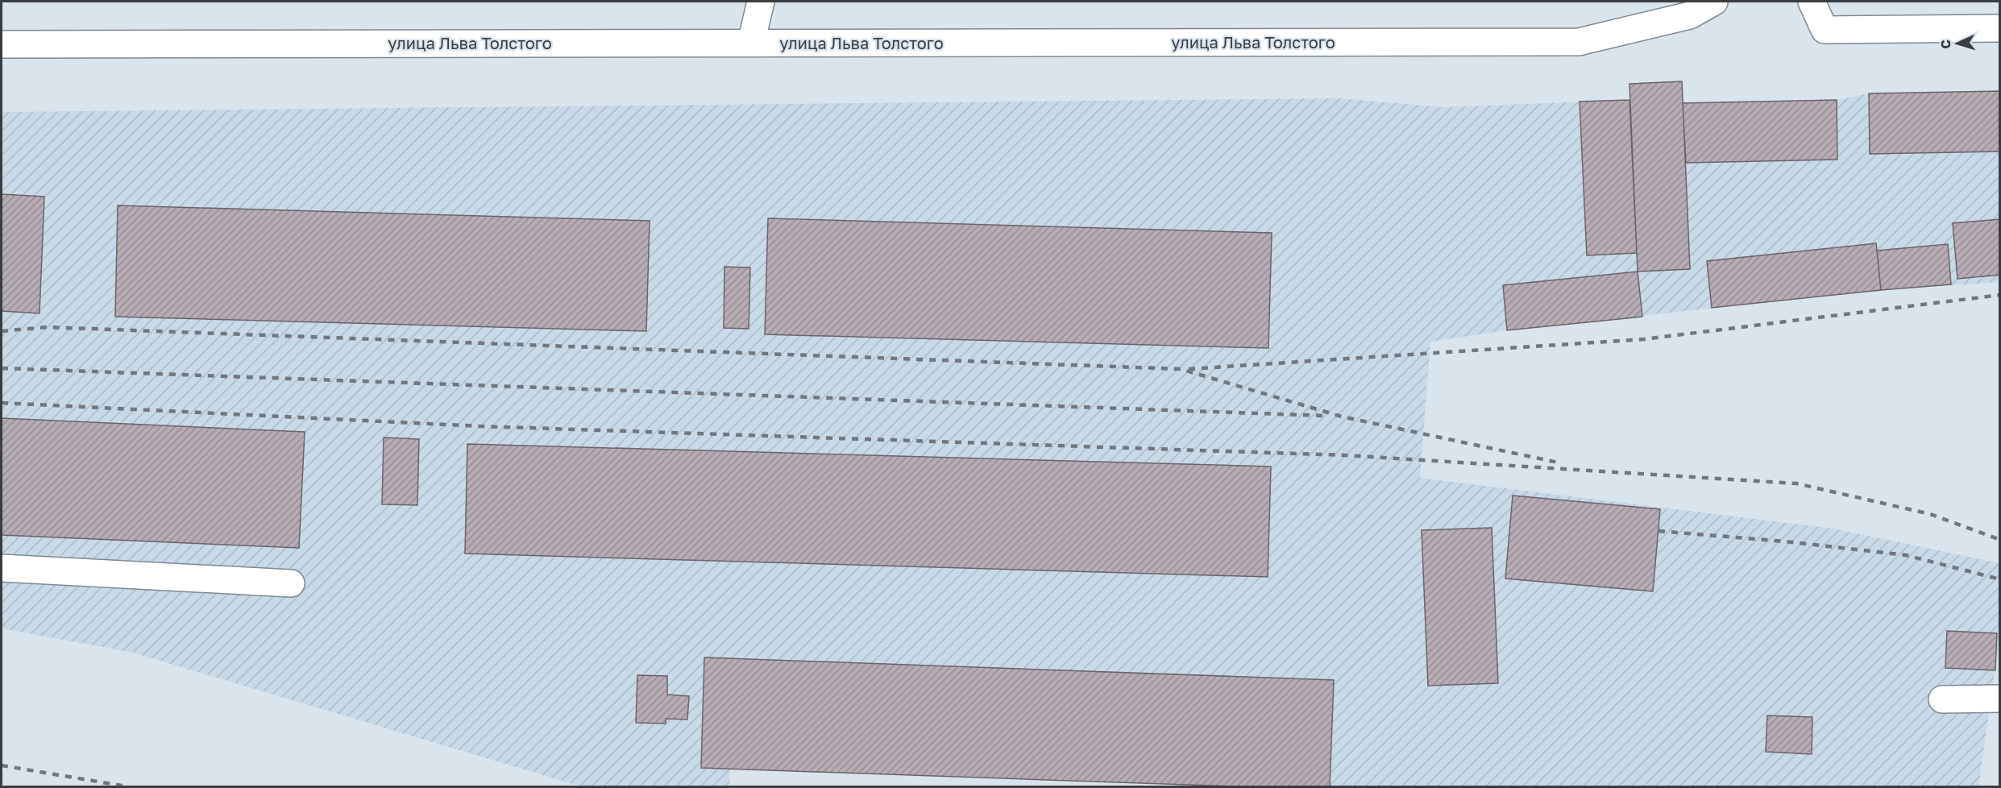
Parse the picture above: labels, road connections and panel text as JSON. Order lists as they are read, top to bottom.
{
  "streets": {
    "street": ["улица Льва Толстого"]
  },
  "north": "left"
}
